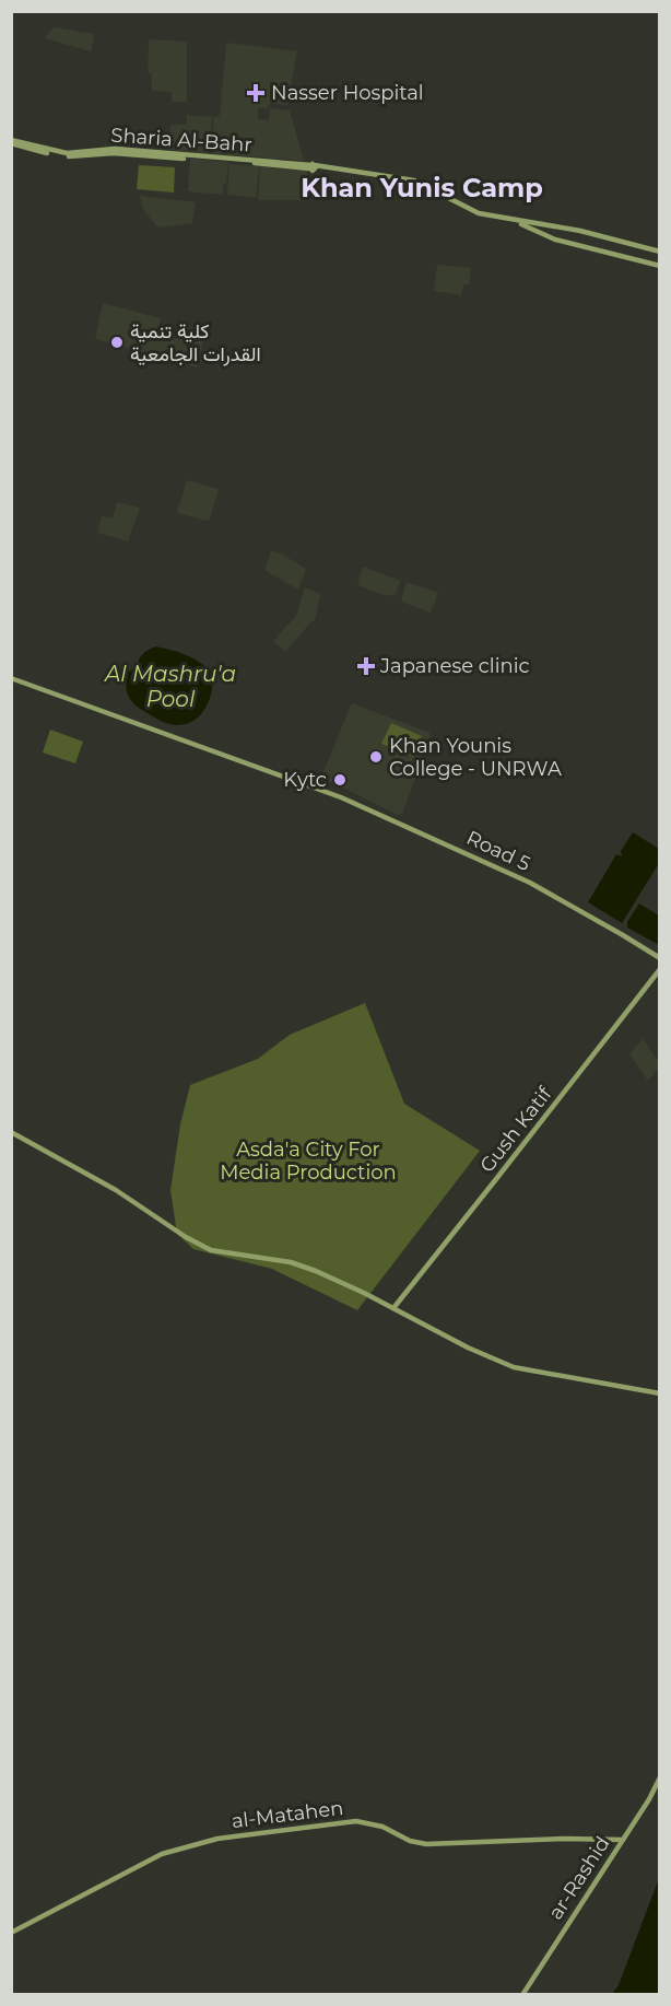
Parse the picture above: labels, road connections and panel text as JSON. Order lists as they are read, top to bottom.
{
  "streets": {
    "main road": [
      "Sharia Al-Bahr",
      "Road 5",
      "Gush Katif",
      "al-Matahen",
      "ar-Rashid"
    ]
  },
  "crossings": [
    ["al-Matahen", "ar-Rashid"]
  ],
  "districts": ["Khan Yunis Camp"],
  "water": ["Al Mashru'a Pool"],
  "parks": ["Asda'a City For Media Production"],
  "places": {
    "health": ["Nasser Hospital", "Japanese clinic"],
    "other": ["كلية تنمية القدرات الجامعية", "Khan Younis College - UNRWA", "Kytc"]
  }
}
